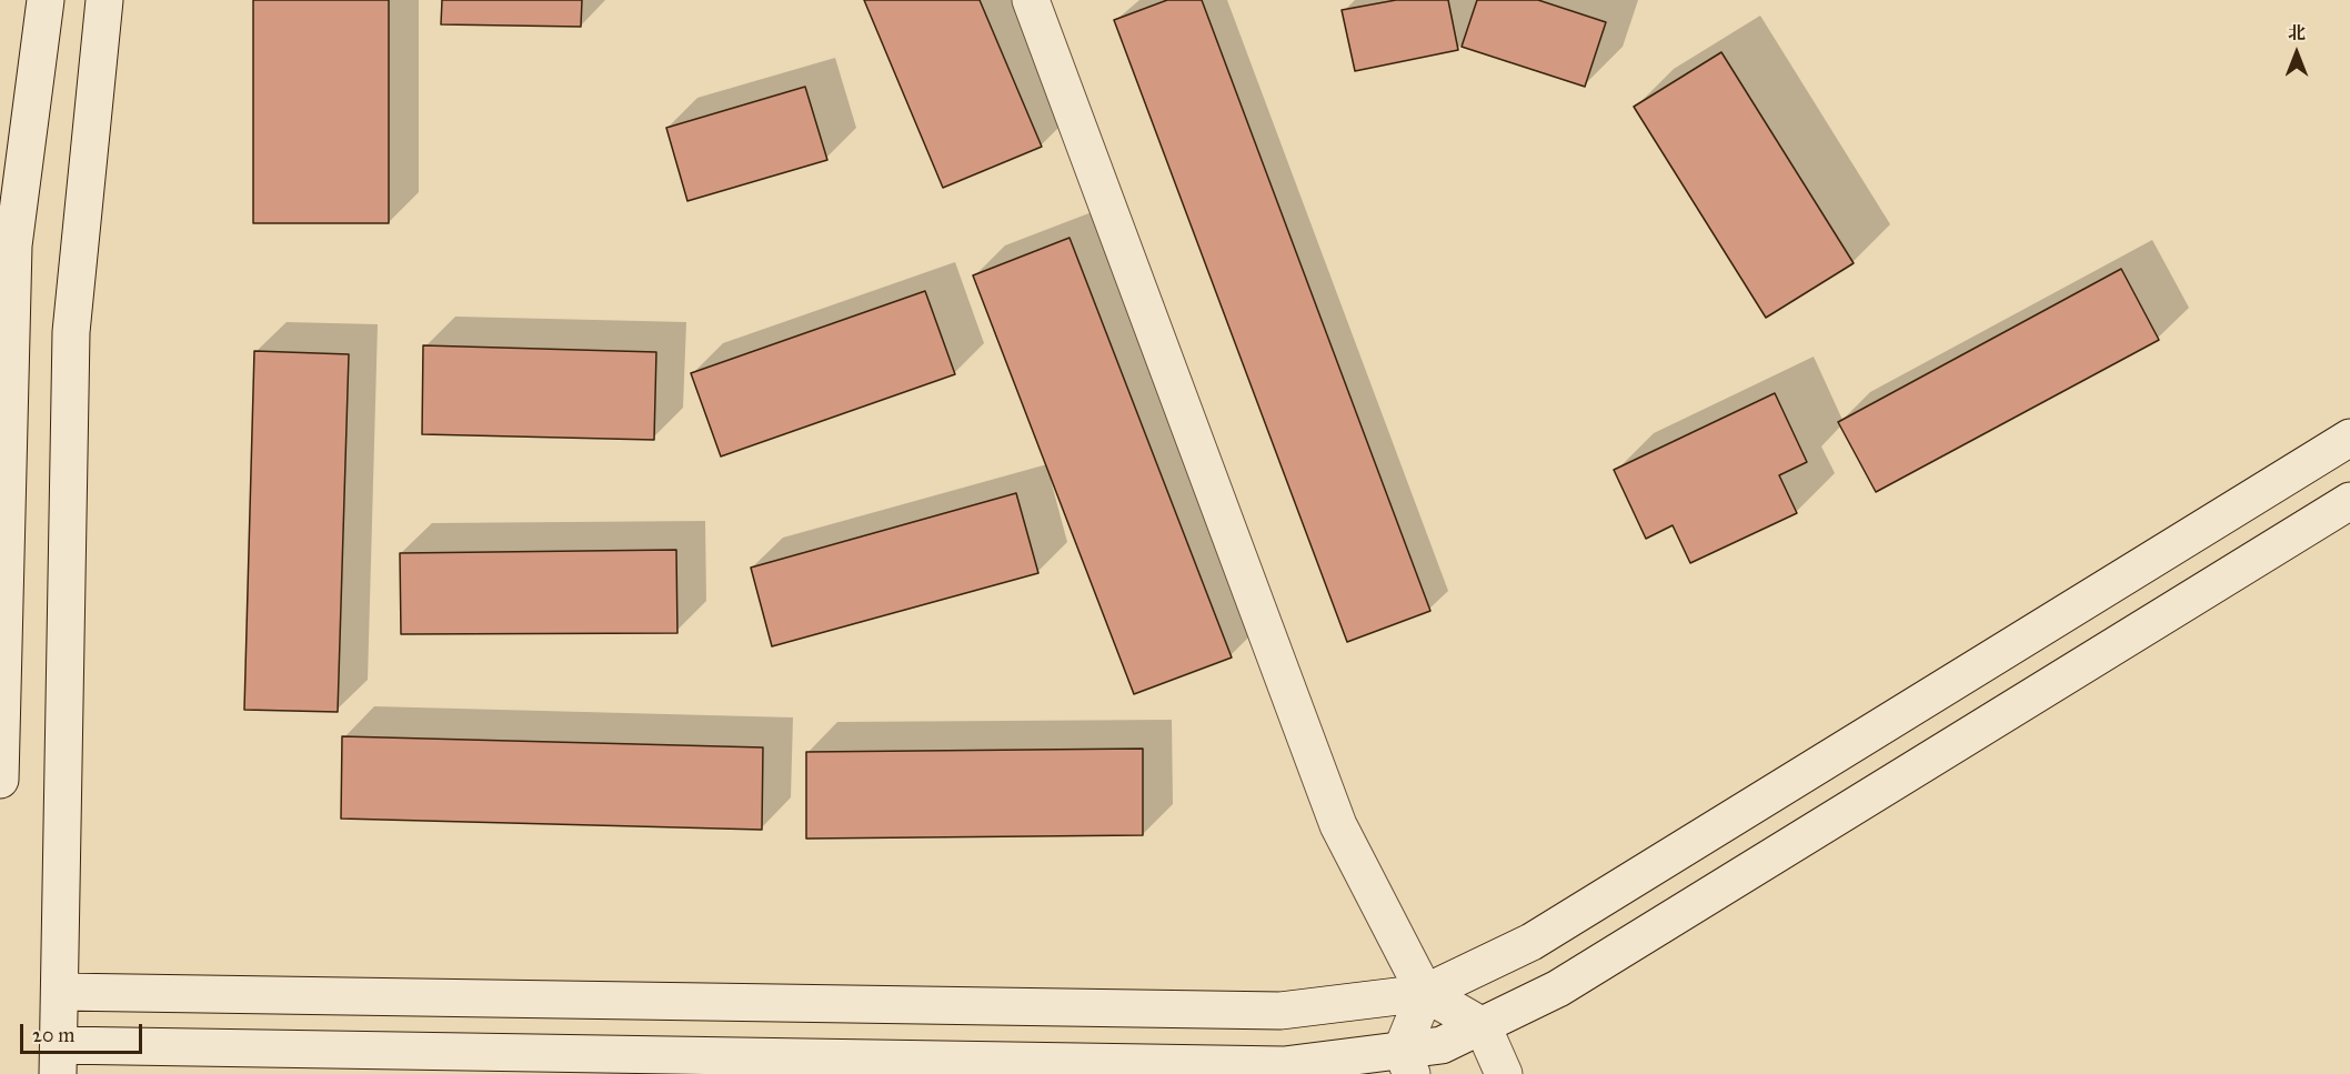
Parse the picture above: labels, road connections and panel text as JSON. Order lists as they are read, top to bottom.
{
  "scale_bar": "20 m",
  "north": "top"
}
